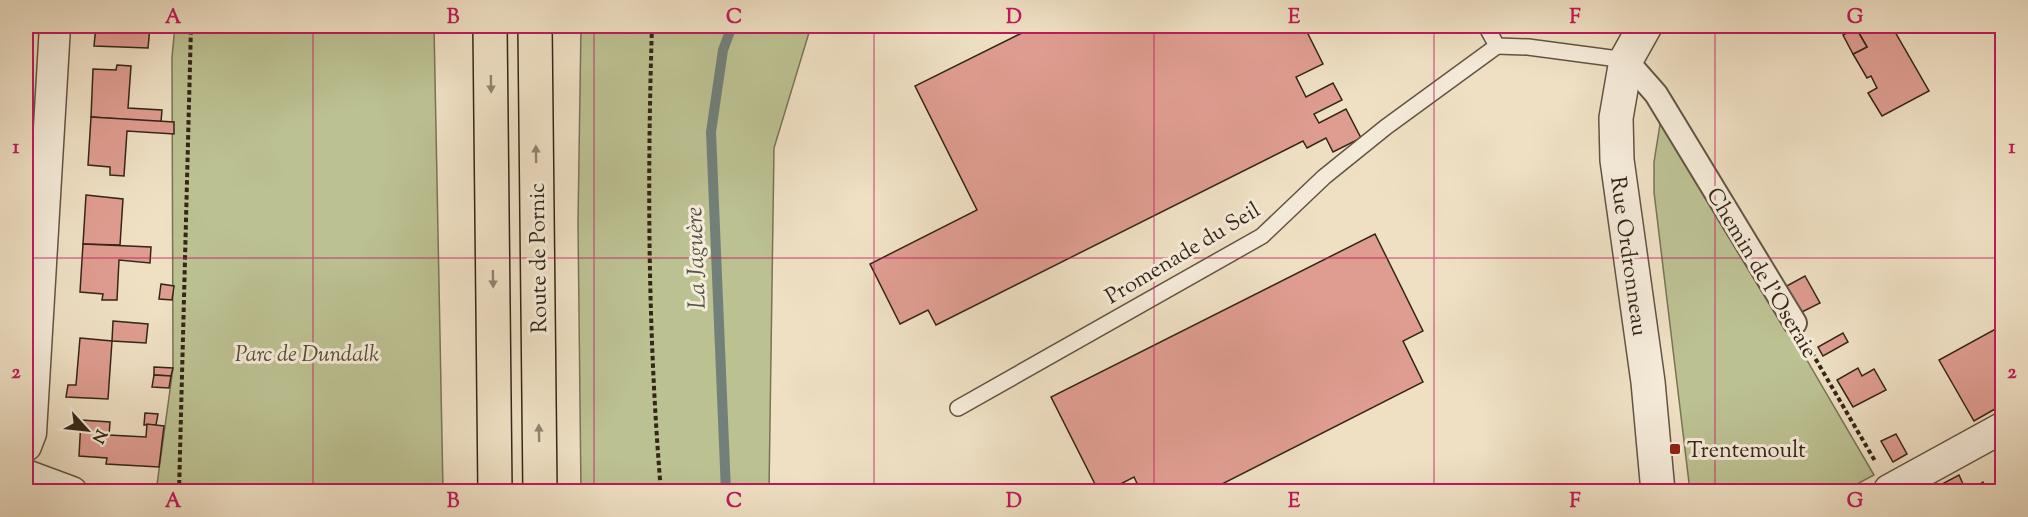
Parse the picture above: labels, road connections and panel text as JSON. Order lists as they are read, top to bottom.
{
  "streets": {
    "main road": ["Route de Pornic"],
    "street": ["Rue Ordronneau", "Chemin de l'Oseraie"],
    "lane": ["Promenade du Seil"]
  },
  "crossings": [
    ["Rue Ordronneau", "Chemin de l'Oseraie"]
  ],
  "water": ["La Jaguère"],
  "parks": ["Parc de Dundalk"],
  "places": {
    "transit": ["Trentemoult"]
  },
  "north": "bottom right",
  "grid": {
    "columns": [
      "A",
      "B",
      "C",
      "D",
      "E",
      "F",
      "G"
    ],
    "rows": ["1", "2"]
  }
}
